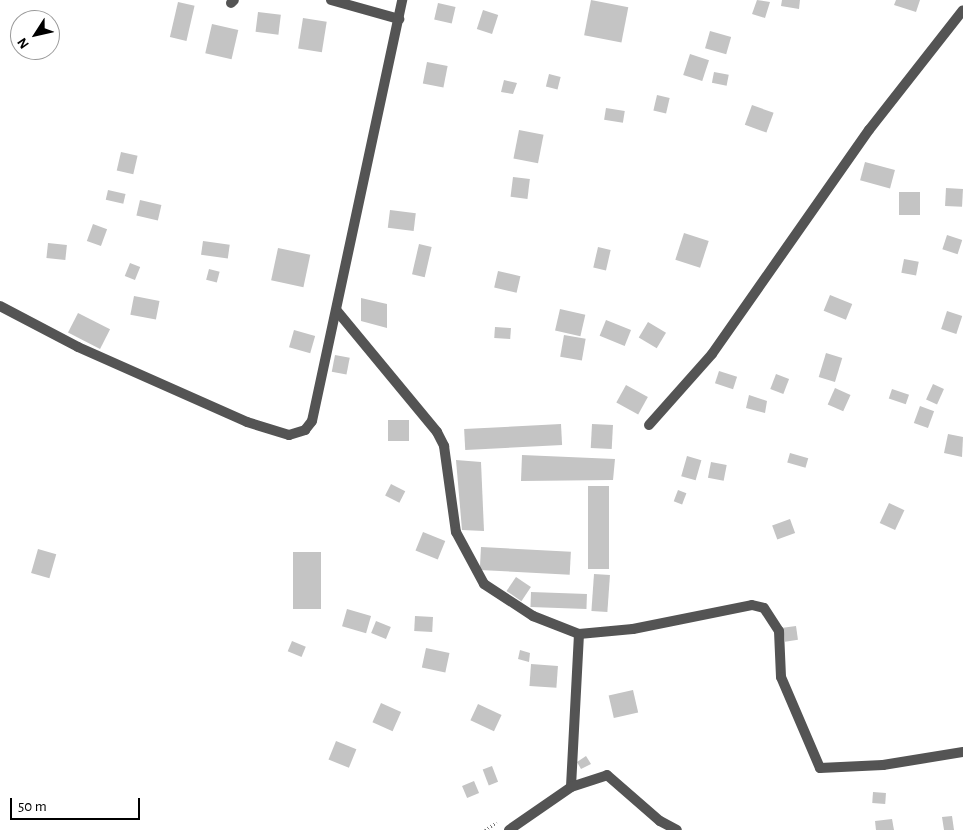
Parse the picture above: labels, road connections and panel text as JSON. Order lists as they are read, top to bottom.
{
  "scale_bar": "50 m",
  "north": "bottom left"
}
